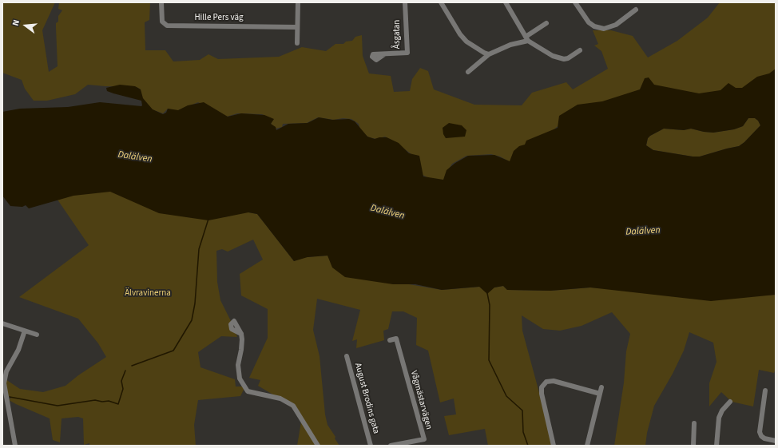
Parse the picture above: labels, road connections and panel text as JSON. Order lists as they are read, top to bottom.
{
  "streets": {
    "street": [
      "Hille Pers väg",
      "Åsgatan",
      "August Brodins gata",
      "Vågmästarvägen"
    ]
  },
  "water": ["Dalälven"],
  "parks": ["Älvravinerna"],
  "north": "left"
}
